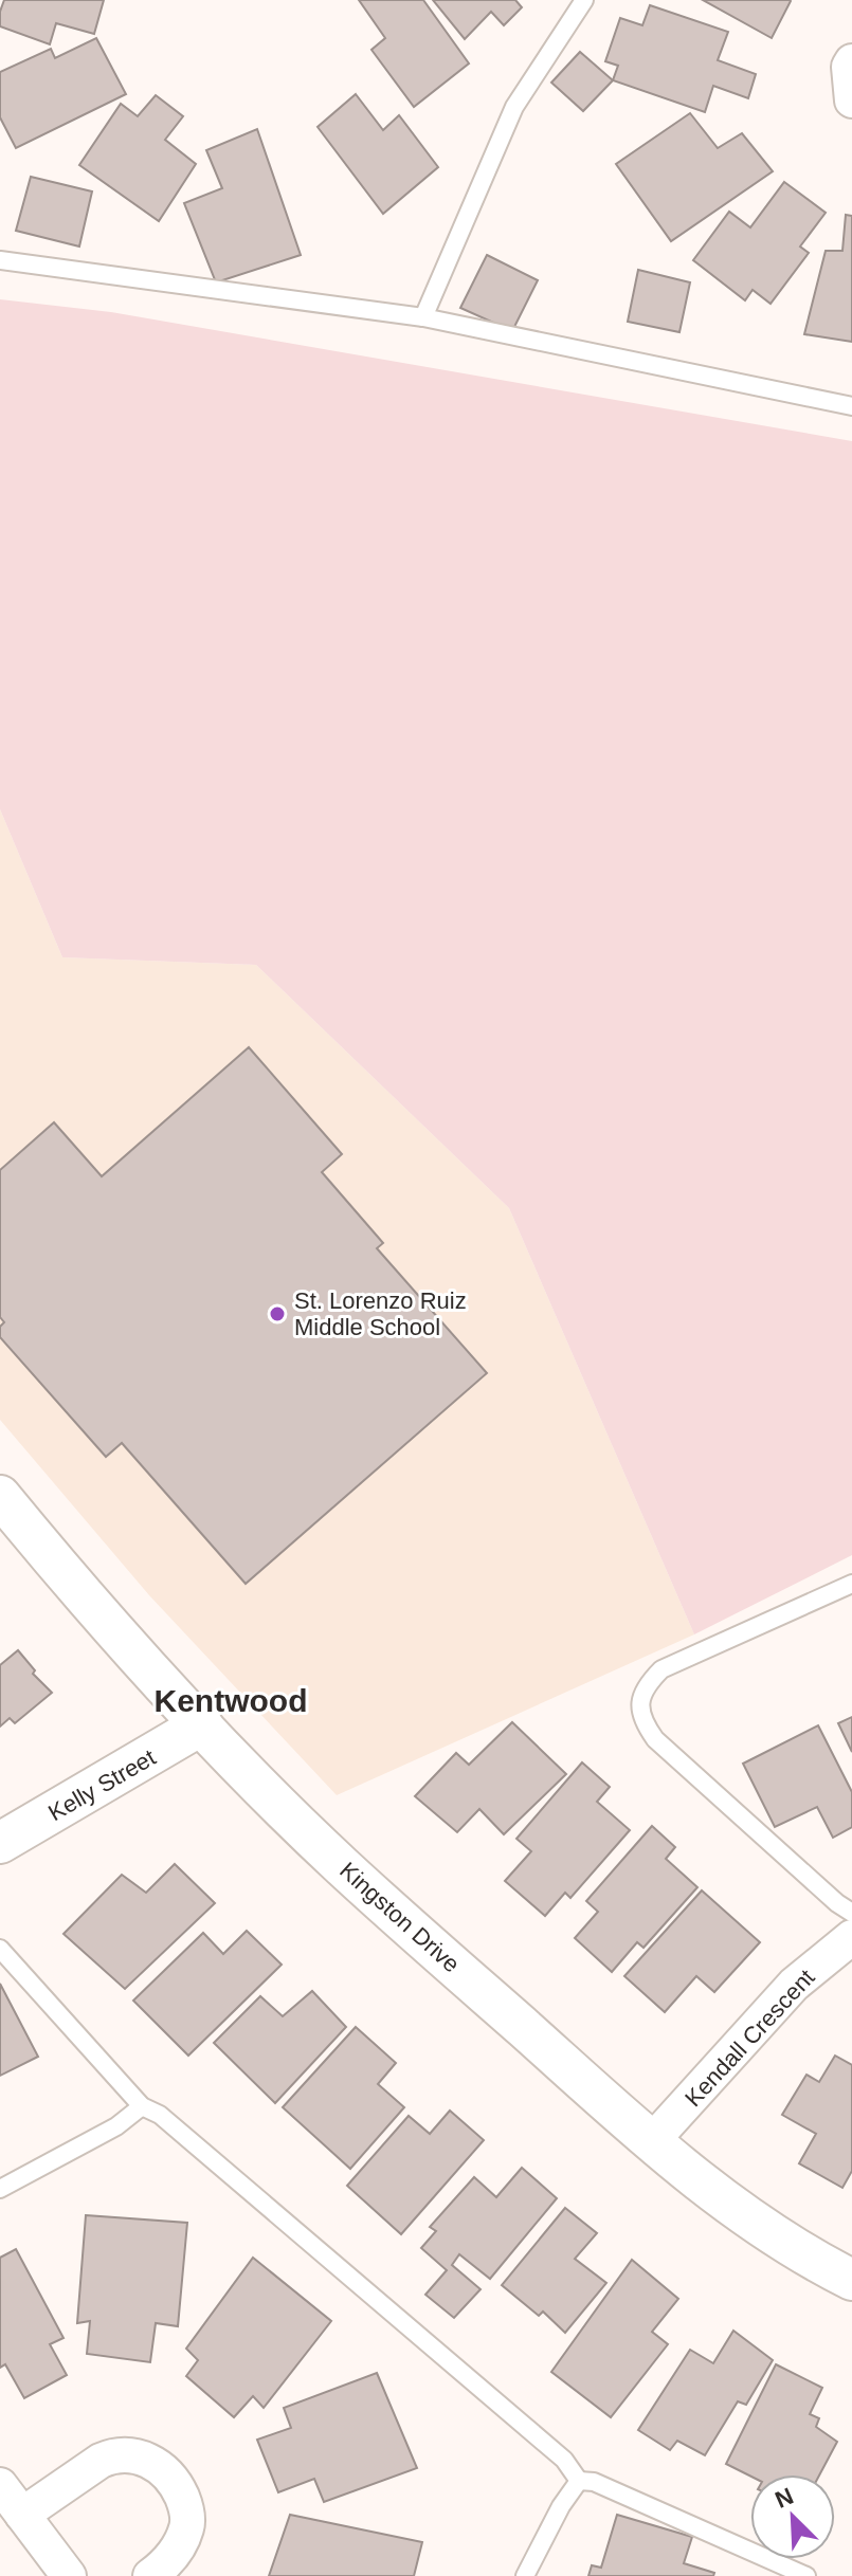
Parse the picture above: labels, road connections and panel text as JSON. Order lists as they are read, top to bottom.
{
  "streets": {
    "street": ["Kelly Street", "Kingston Drive", "Kendall Crescent"]
  },
  "crossings": [
    ["Kelly Street", "Kingston Drive"],
    ["Kingston Drive", "Kendall Crescent"]
  ],
  "districts": ["Kentwood"],
  "places": ["St. Lorenzo Ruiz Middle School"],
  "north": "top left"
}
